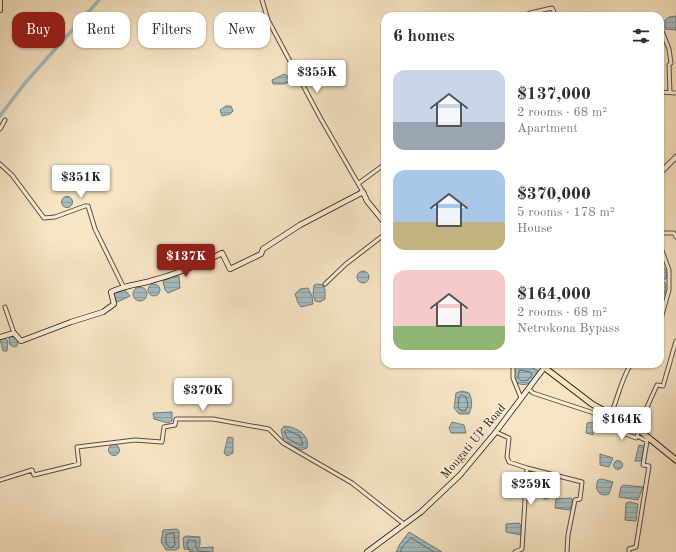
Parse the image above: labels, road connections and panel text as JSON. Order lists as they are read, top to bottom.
{
  "streets": {
    "street": ["Mougati UP Road"]
  },
  "page": {
    "chip": [
      "Buy",
      "Rent",
      "Filters",
      "New"
    ],
    "heading": "6 homes",
    "price": [
      "$355K",
      "$351K",
      "$137K",
      "$370K",
      "$164K",
      "$259K"
    ],
    "list": [
      {
        "name": "$137,000",
        "note": "2 rooms · 68 m² · Apartment"
      },
      {
        "name": "$370,000",
        "note": "5 rooms · 178 m² · House"
      },
      {
        "name": "$164,000",
        "note": "2 rooms · 68 m² · Netrokona Bypass"
      }
    ]
  }
}
